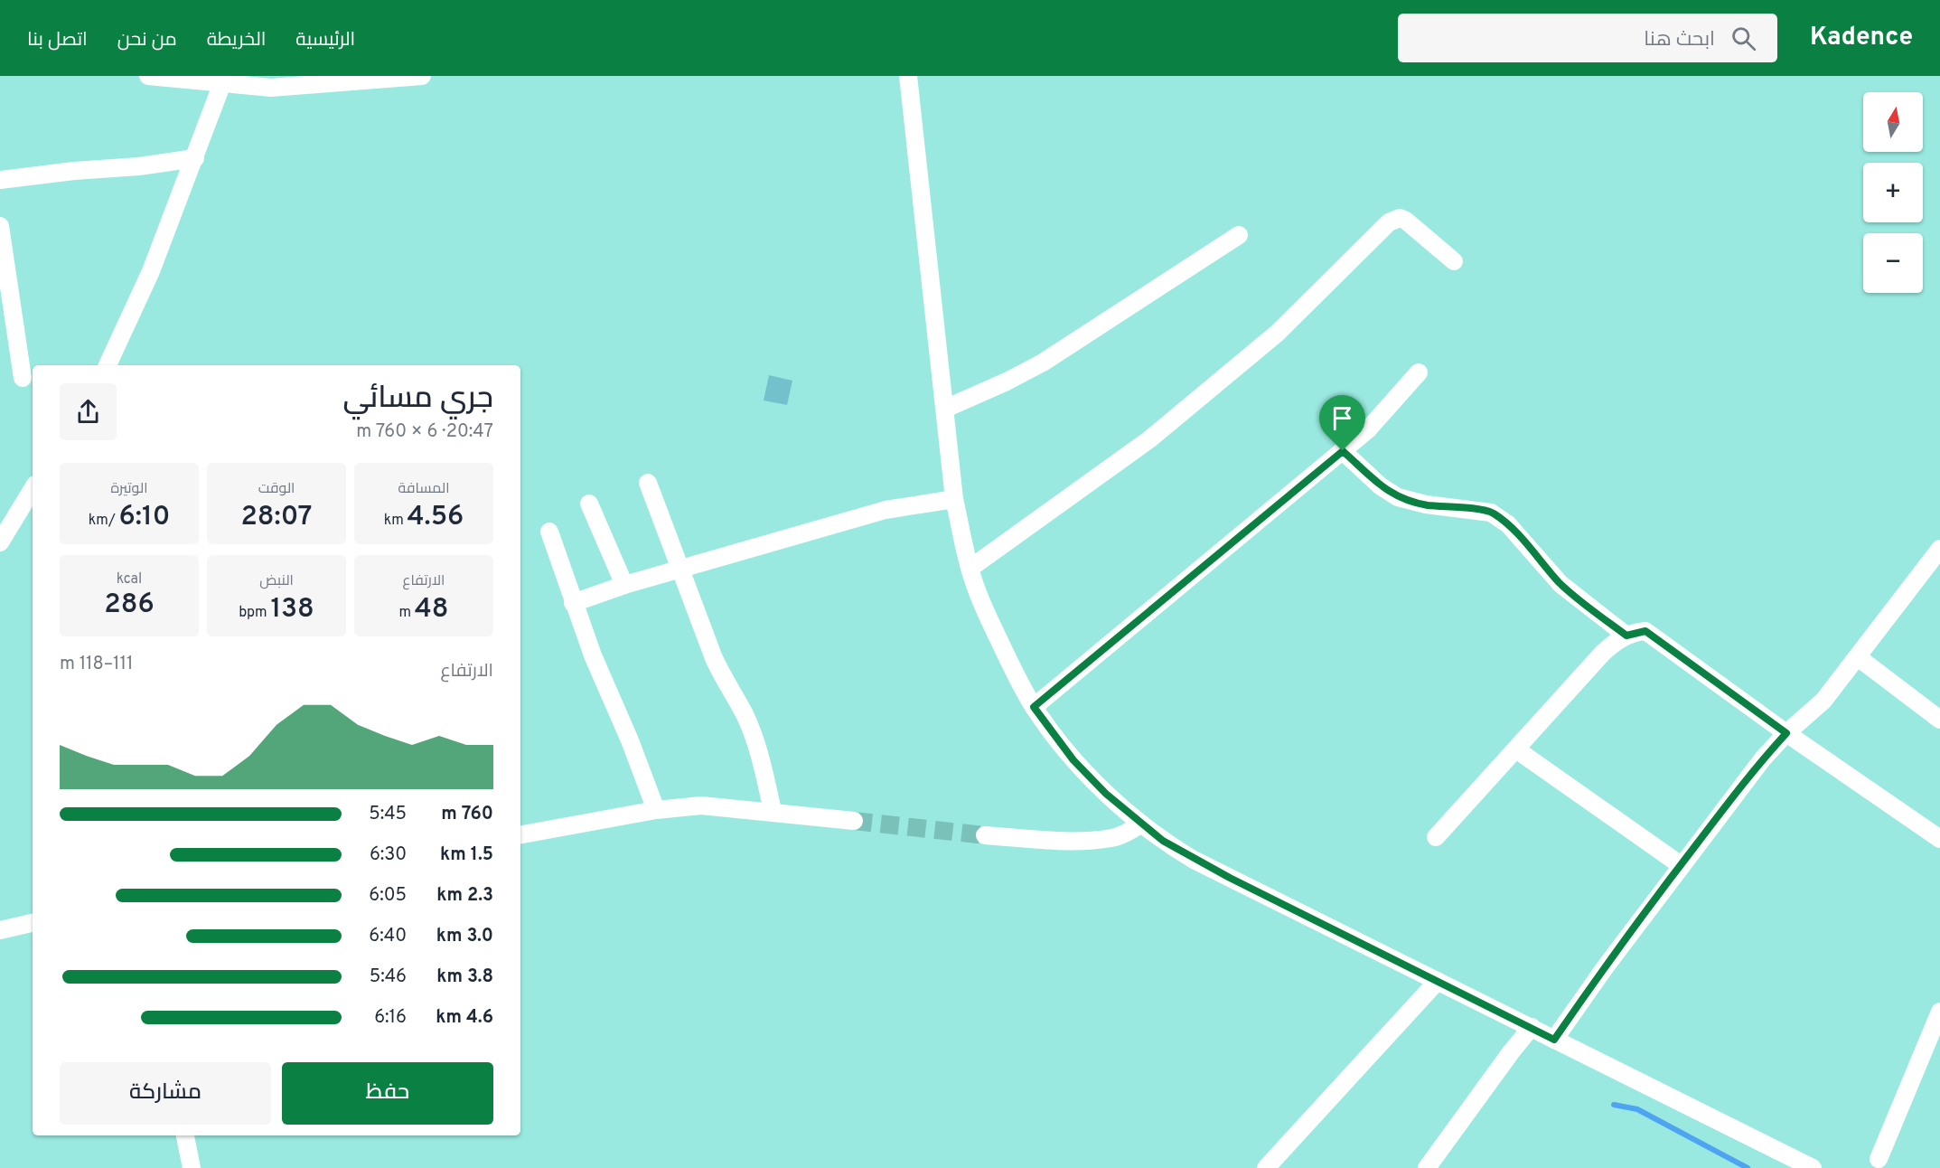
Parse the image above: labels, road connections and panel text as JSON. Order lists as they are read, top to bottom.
{
  "north": "top",
  "page": {
    "header": "Kadence",
    "search": "ابحث هنا",
    "nav": [
      "الرئيسية",
      "الخريطة",
      "من نحن",
      "اتصل بنا"
    ],
    "map_buttons": ["+", "−"],
    "heading": ["جري مسائي", "20:47 · 6 × 760 m"],
    "stats": [
      ["المسافة", "4.56 km"],
      ["الوقت", "28:07"],
      ["الوتيرة", "6:10 /km"],
      ["الارتفاع", "48 m"],
      ["النبض", "138 bpm"],
      ["kcal", "286"]
    ],
    "chart": ["الارتفاع", "111–118 m"],
    "list": [
      {
        "name": "760 m",
        "note": "5:45"
      },
      {
        "name": "1.5 km",
        "note": "6:30"
      },
      {
        "name": "2.3 km",
        "note": "6:05"
      },
      {
        "name": "3.0 km",
        "note": "6:40"
      },
      {
        "name": "3.8 km",
        "note": "5:46"
      },
      {
        "name": "4.6 km",
        "note": "6:16"
      }
    ],
    "buttons": ["حفظ", "مشاركة"]
  }
}
